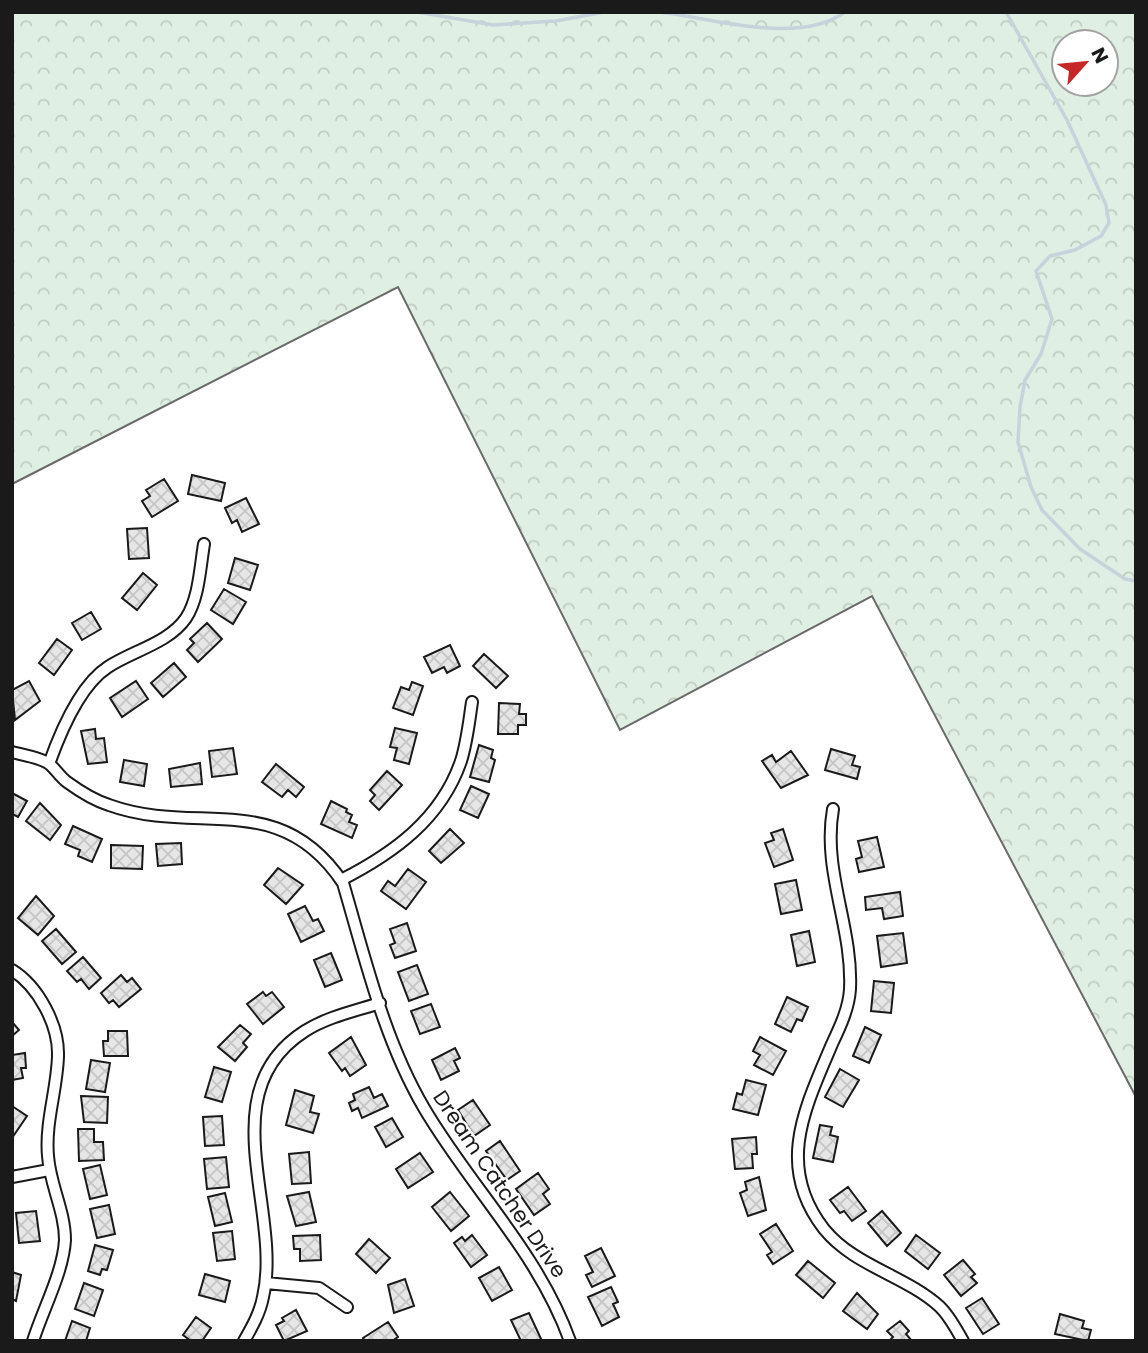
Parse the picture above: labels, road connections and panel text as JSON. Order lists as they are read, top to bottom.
{
  "streets": {
    "street": ["Dream Catcher Drive"]
  },
  "north": "top right"
}
